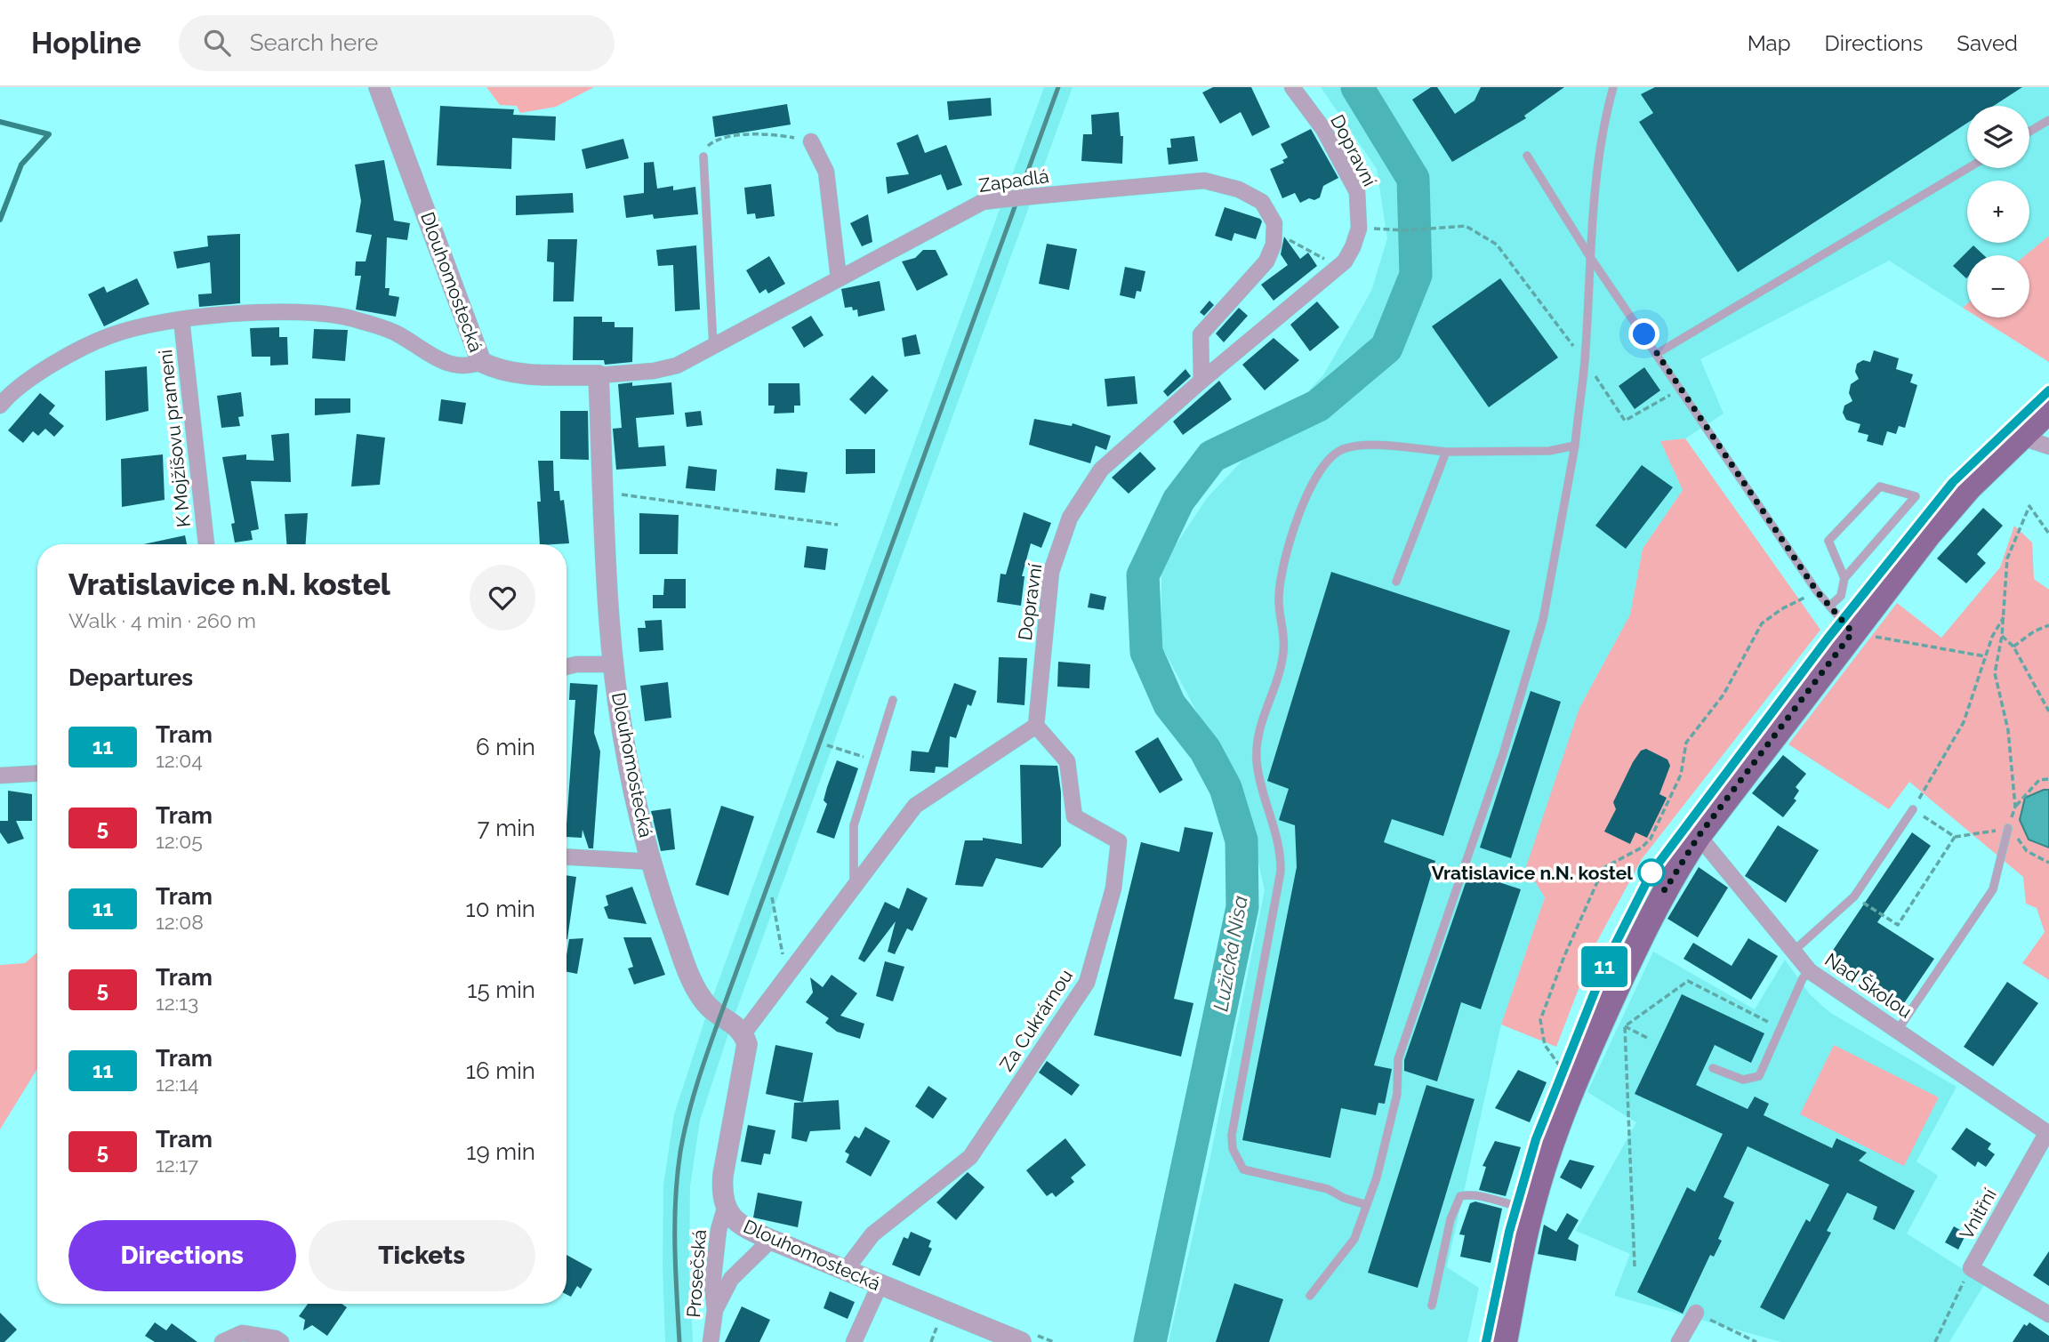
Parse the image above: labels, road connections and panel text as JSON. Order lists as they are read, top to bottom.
{
  "streets": {
    "street": [
      "Dopravní",
      "Zapadlá",
      "Dlouhomostecká",
      "K Mojžíšovu prameni",
      "Nad Školou",
      "Za Cukrárnou",
      "Vnitřní",
      "Prosečská"
    ]
  },
  "crossings": [
    ["Dopravní", "Zapadlá"],
    ["Dopravní", "Za Cukrárnou"],
    ["Zapadlá", "Dlouhomostecká"],
    ["Dlouhomostecká", "K Mojžíšovu prameni"],
    ["Dlouhomostecká", "Za Cukrárnou"],
    ["Dlouhomostecká", "Prosečská"],
    ["Nad Školou", "Vnitřní"]
  ],
  "water": ["Lužická Nisa"],
  "places": ["Vratislavice n.N. kostel"],
  "lines": ["tram line 11"],
  "page": {
    "header": "Hopline",
    "search": "Search here",
    "nav": ["Map", "Directions", "Saved"],
    "on_map": "11",
    "map_buttons": ["+", "−"],
    "heading": [
      ["Vratislavice n.N. kostel", "Walk · 4 min · 260 m"],
      "Departures"
    ],
    "list": [
      {
        "mark": "11",
        "name": "Tram",
        "note": "12:04",
        "value": "6 min"
      },
      {
        "mark": "5",
        "name": "Tram",
        "note": "12:05",
        "value": "7 min"
      },
      {
        "mark": "11",
        "name": "Tram",
        "note": "12:08",
        "value": "10 min"
      },
      {
        "mark": "5",
        "name": "Tram",
        "note": "12:13",
        "value": "15 min"
      },
      {
        "mark": "11",
        "name": "Tram",
        "note": "12:14",
        "value": "16 min"
      },
      {
        "mark": "5",
        "name": "Tram",
        "note": "12:17",
        "value": "19 min"
      }
    ],
    "buttons": ["Directions", "Tickets"]
  }
}
